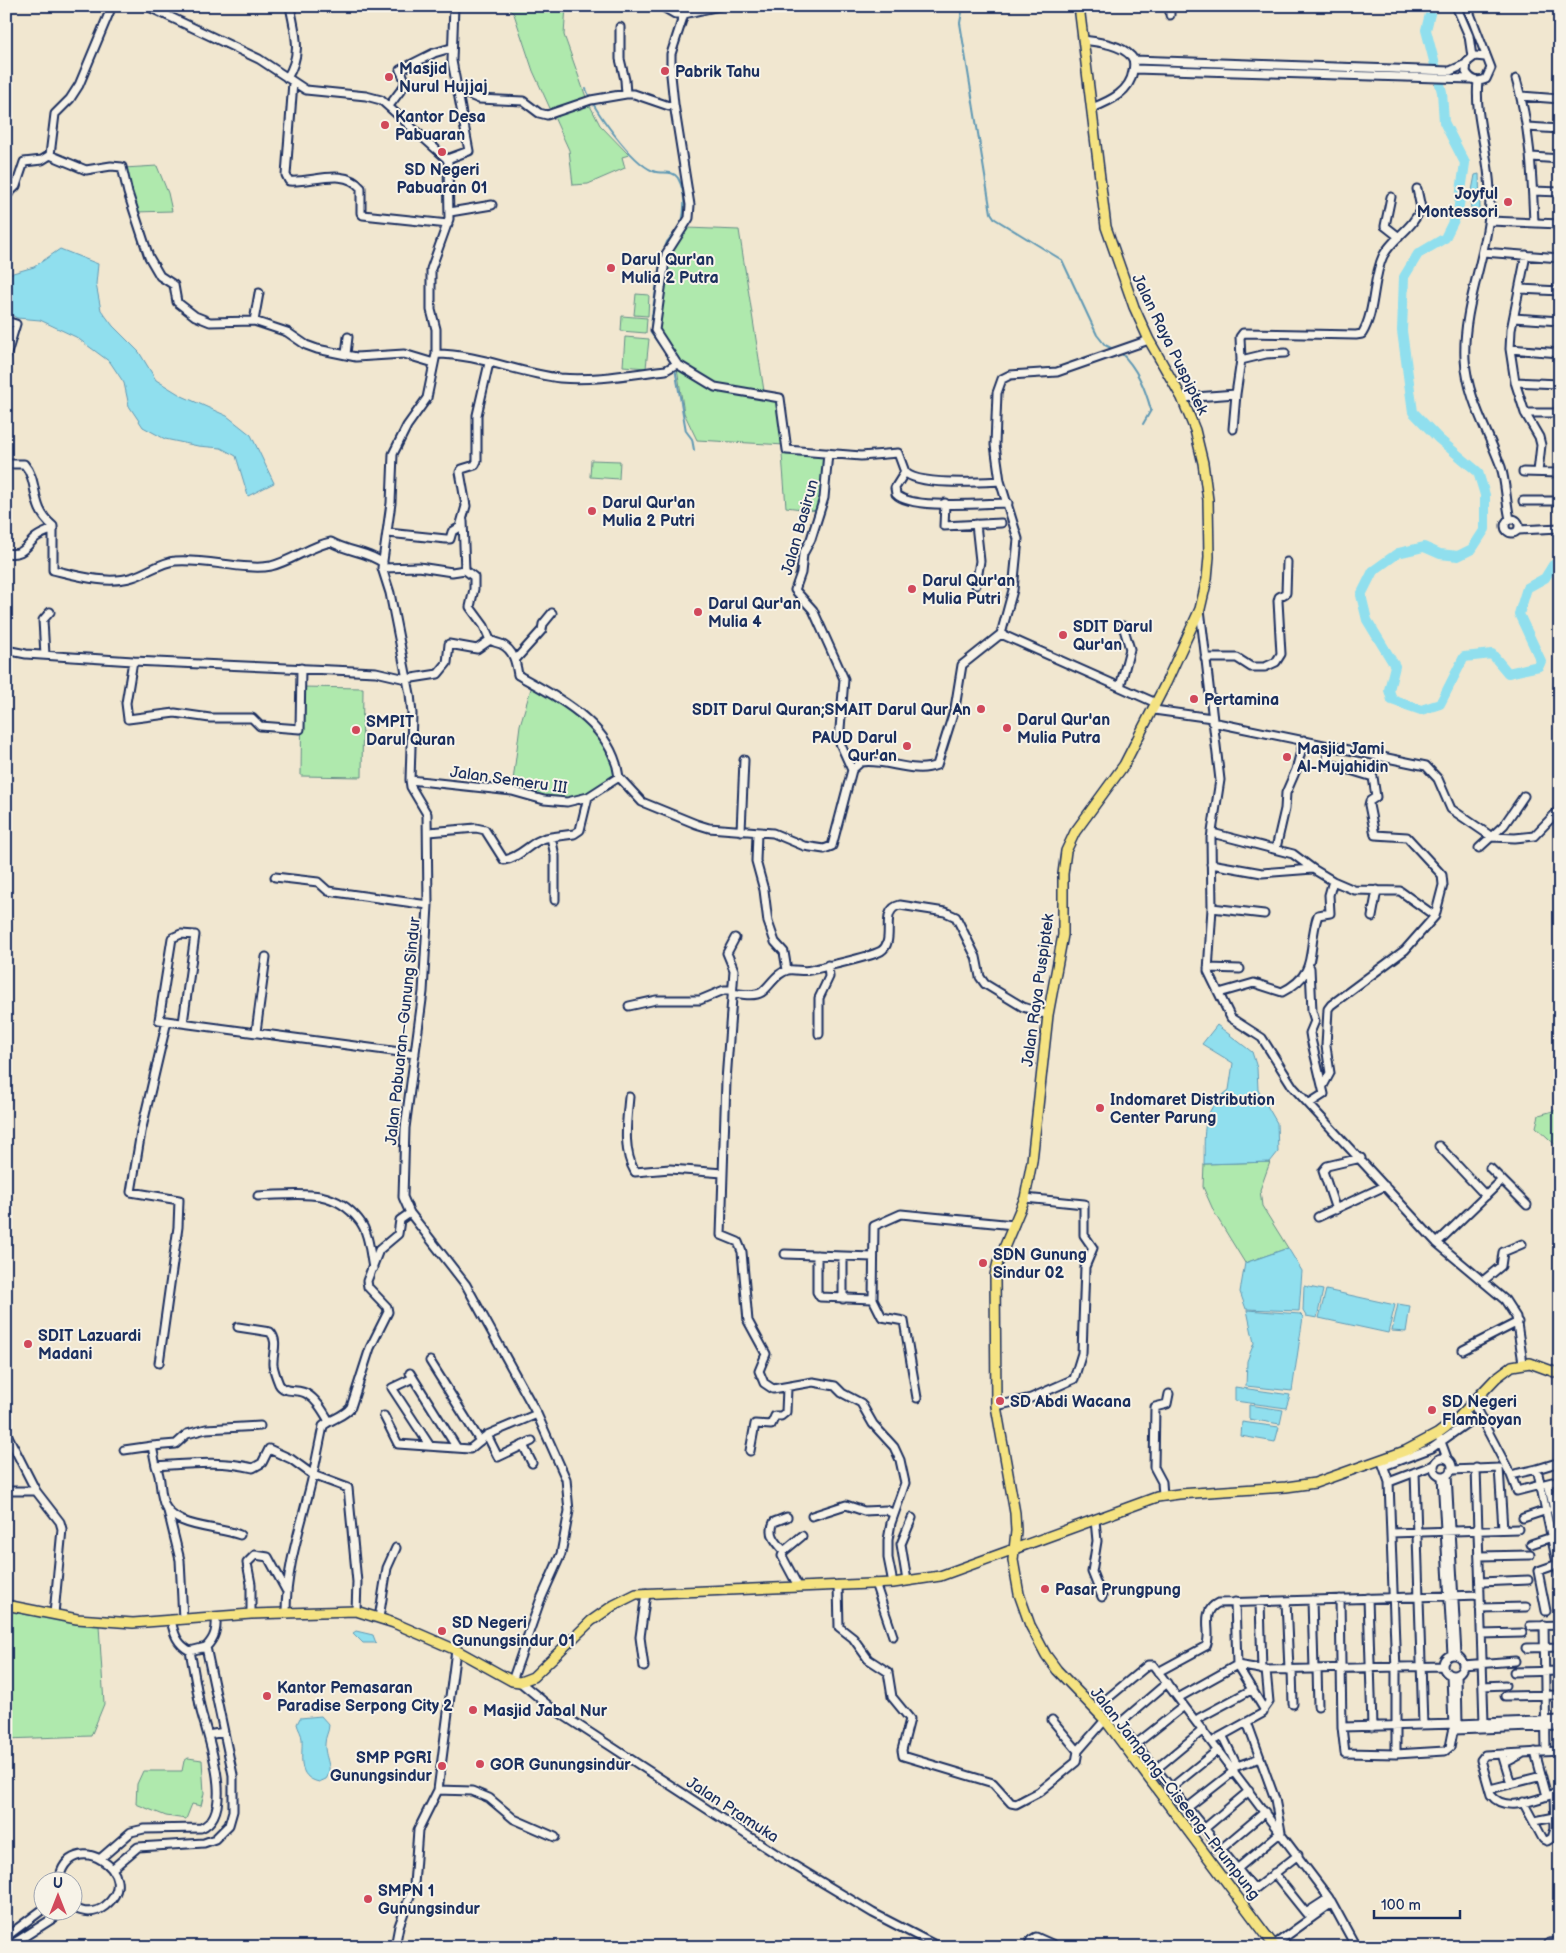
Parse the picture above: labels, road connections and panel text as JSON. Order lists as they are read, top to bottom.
{
  "streets": {
    "main road": ["Jalan Raya Puspiptek", "Jalan Jampang–Ciseeng–Prumpung"],
    "street": [
      "Jalan Basirun",
      "Jalan Semeru III",
      "Jalan Pabuaran–Gunung Sindur",
      "Jalan Pramuka"
    ]
  },
  "crossings": [
    ["Jalan Raya Puspiptek", "Jalan Jampang–Ciseeng–Prumpung"],
    ["Jalan Semeru III", "Jalan Pabuaran–Gunung Sindur"],
    ["Jalan Pabuaran–Gunung Sindur", "Jalan Pramuka"]
  ],
  "places": [
    "Pabrik Tahu",
    "Masjid Nurul Hujjaj",
    "Kantor Desa Pabuaran",
    "SD Negeri Pabuaran 01",
    "Joyful Montessori",
    "Darul Qur'an Mulia 2 Putra",
    "Darul Qur'an Mulia 2 Putri",
    "Darul Qur'an Mulia Putri",
    "Darul Qur'an Mulia 4",
    "SDIT Darul Qur'an",
    "Pertamina",
    "SDIT Darul Quran;SMAIT Darul Qur An",
    "Darul Qur'an Mulia Putra",
    "SMPIT Darul Quran",
    "PAUD Darul Qur'an",
    "Masjid Jami Al-Mujahidin",
    "Indomaret Distribution Center Parung",
    "SDN Gunung Sindur 02",
    "SDIT Lazuardi Madani",
    "SD Abdi Wacana",
    "SD Negeri Flamboyan",
    "Pasar Prungpung",
    "SD Negeri Gunungsindur 01",
    "Kantor Pemasaran Paradise Serpong City 2",
    "Masjid Jabal Nur",
    "GOR Gunungsindur",
    "SMP PGRI Gunungsindur",
    "SMPN 1 Gunungsindur"
  ],
  "scale_bar": "100 m",
  "north": "top"
}
